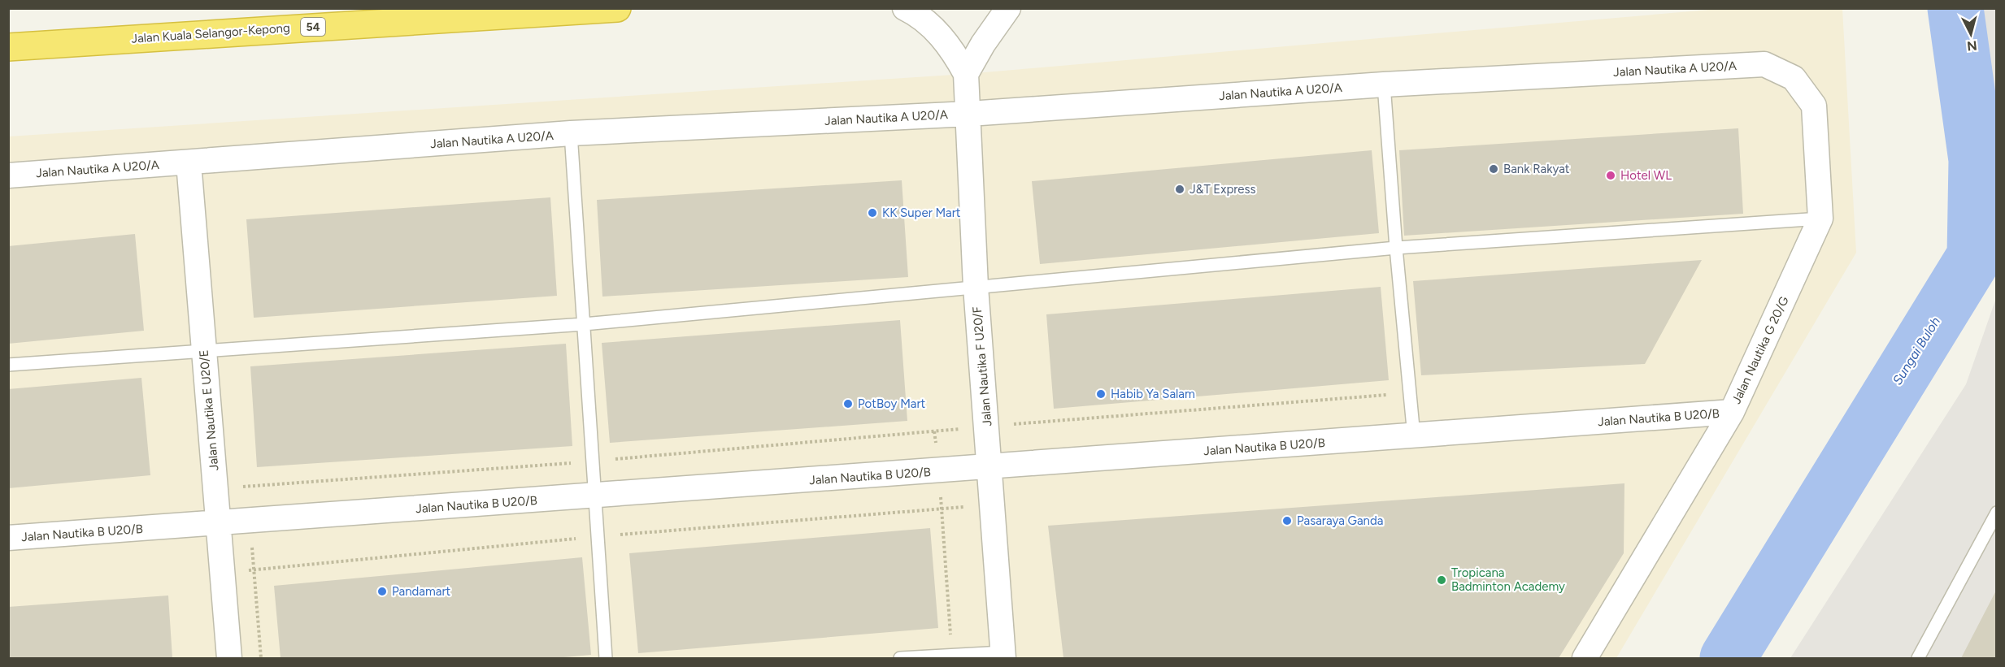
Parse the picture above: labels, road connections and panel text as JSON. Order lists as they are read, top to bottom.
{
  "streets": {
    "highway": ["54", "Jalan Kuala Selangor-Kepong"],
    "street": [
      "Jalan Nautika A U20/A",
      "Jalan Nautika G 20/G",
      "Jalan Nautika F U20/F",
      "Jalan Nautika E U20/E",
      "Jalan Nautika B U20/B"
    ]
  },
  "crossings": [
    ["Jalan Nautika A U20/A", "Jalan Nautika G 20/G"],
    ["Jalan Nautika A U20/A", "Jalan Nautika F U20/F"],
    ["Jalan Nautika A U20/A", "Jalan Nautika E U20/E"],
    ["Jalan Nautika G 20/G", "Jalan Nautika B U20/B"],
    ["Jalan Nautika F U20/F", "Jalan Nautika B U20/B"],
    ["Jalan Nautika E U20/E", "Jalan Nautika B U20/B"]
  ],
  "water": ["Sungai Buloh"],
  "places": [
    "Bank Rakyat",
    "Hotel WL",
    "J&T Express",
    "KK Super Mart",
    "Habib Ya Salam",
    "PotBoy Mart",
    "Pasaraya Ganda",
    "Tropicana Badminton Academy",
    "Pandamart"
  ],
  "north": "bottom"
}
